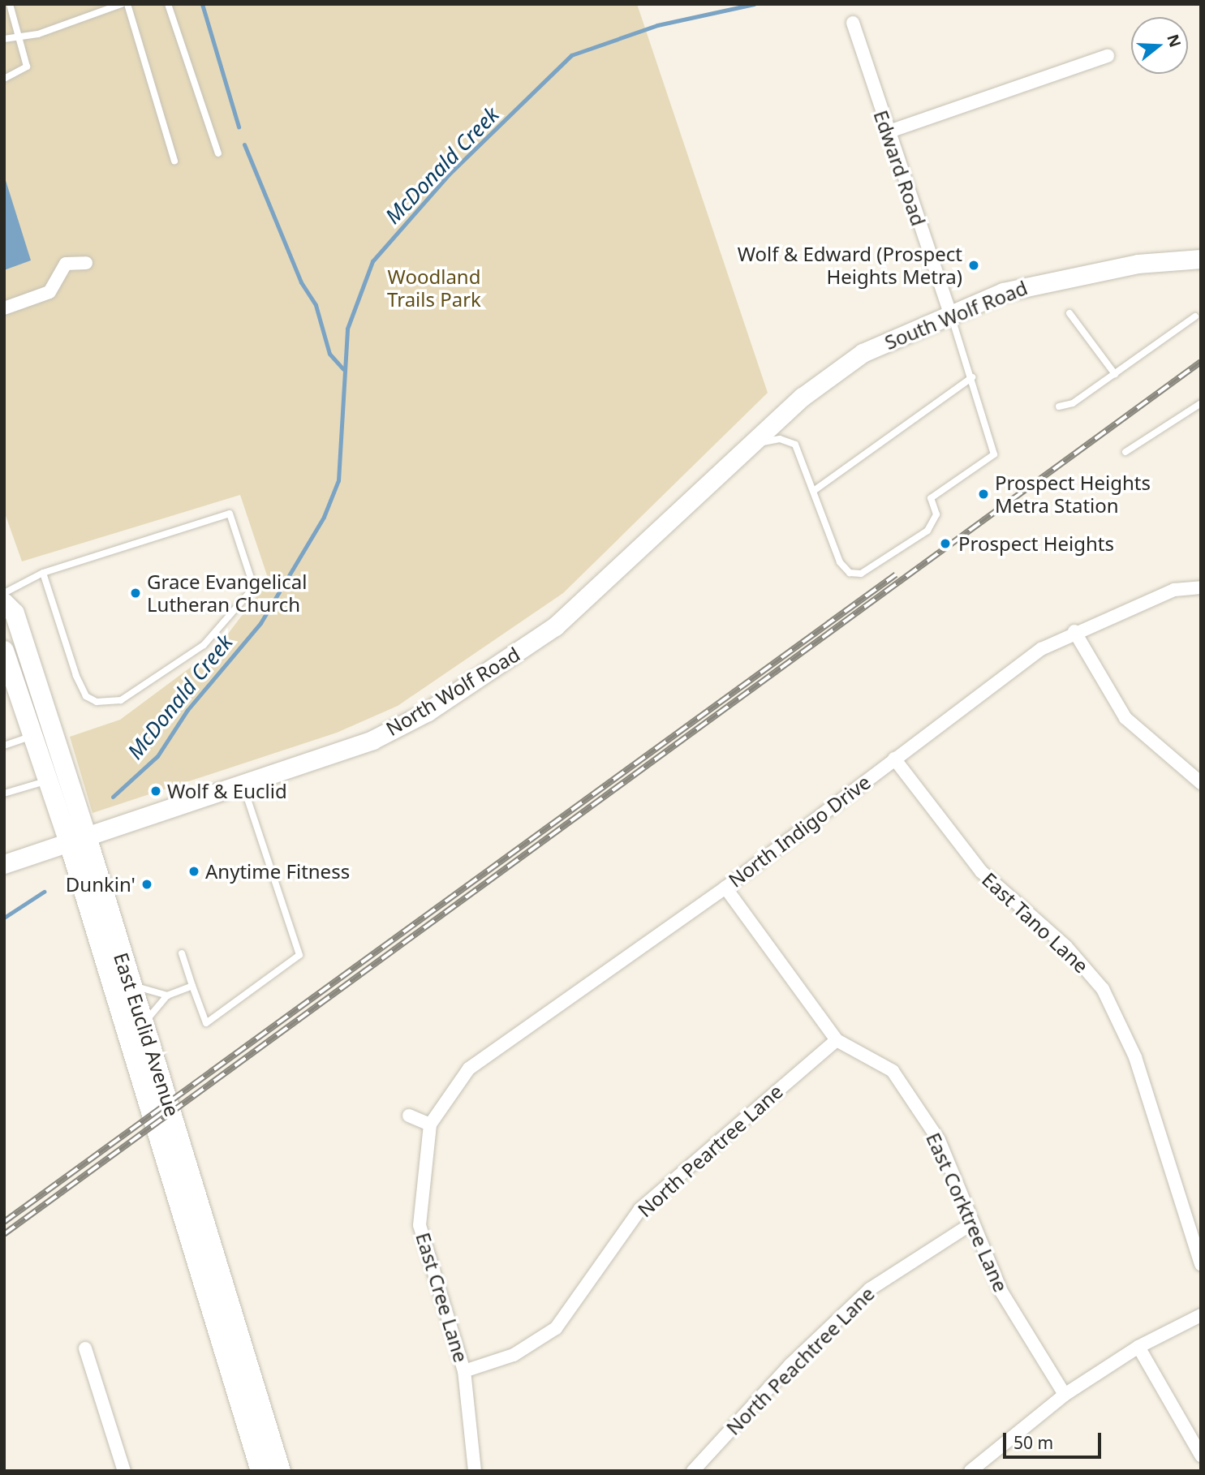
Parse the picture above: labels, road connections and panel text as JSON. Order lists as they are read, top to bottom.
{
  "streets": {
    "main road": ["South Wolf Road", "North Wolf Road", "East Euclid Avenue"],
    "street": [
      "Edward Road",
      "North Indigo Drive",
      "East Tano Lane",
      "North Peartree Lane",
      "East Corktree Lane",
      "East Cree Lane",
      "North Peachtree Lane"
    ]
  },
  "crossings": [
    ["Edward Road", "South Wolf Road"],
    ["South Wolf Road", "North Wolf Road"],
    ["North Wolf Road", "East Euclid Avenue"],
    ["North Indigo Drive", "East Tano Lane"],
    ["North Indigo Drive", "East Corktree Lane"],
    ["North Indigo Drive", "East Cree Lane"],
    ["North Peartree Lane", "East Corktree Lane"],
    ["North Peartree Lane", "East Cree Lane"],
    ["East Corktree Lane", "North Peachtree Lane"]
  ],
  "water": ["McDonald Creek"],
  "parks": ["Woodland Trails Park"],
  "places": [
    "Wolf & Edward (Prospect Heights Metra)",
    "Prospect Heights Metra Station",
    "Prospect Heights",
    "Grace Evangelical Lutheran Church",
    "Wolf & Euclid",
    "Anytime Fitness",
    "Dunkin'"
  ],
  "scale_bar": "50 m",
  "north": "right"
}
